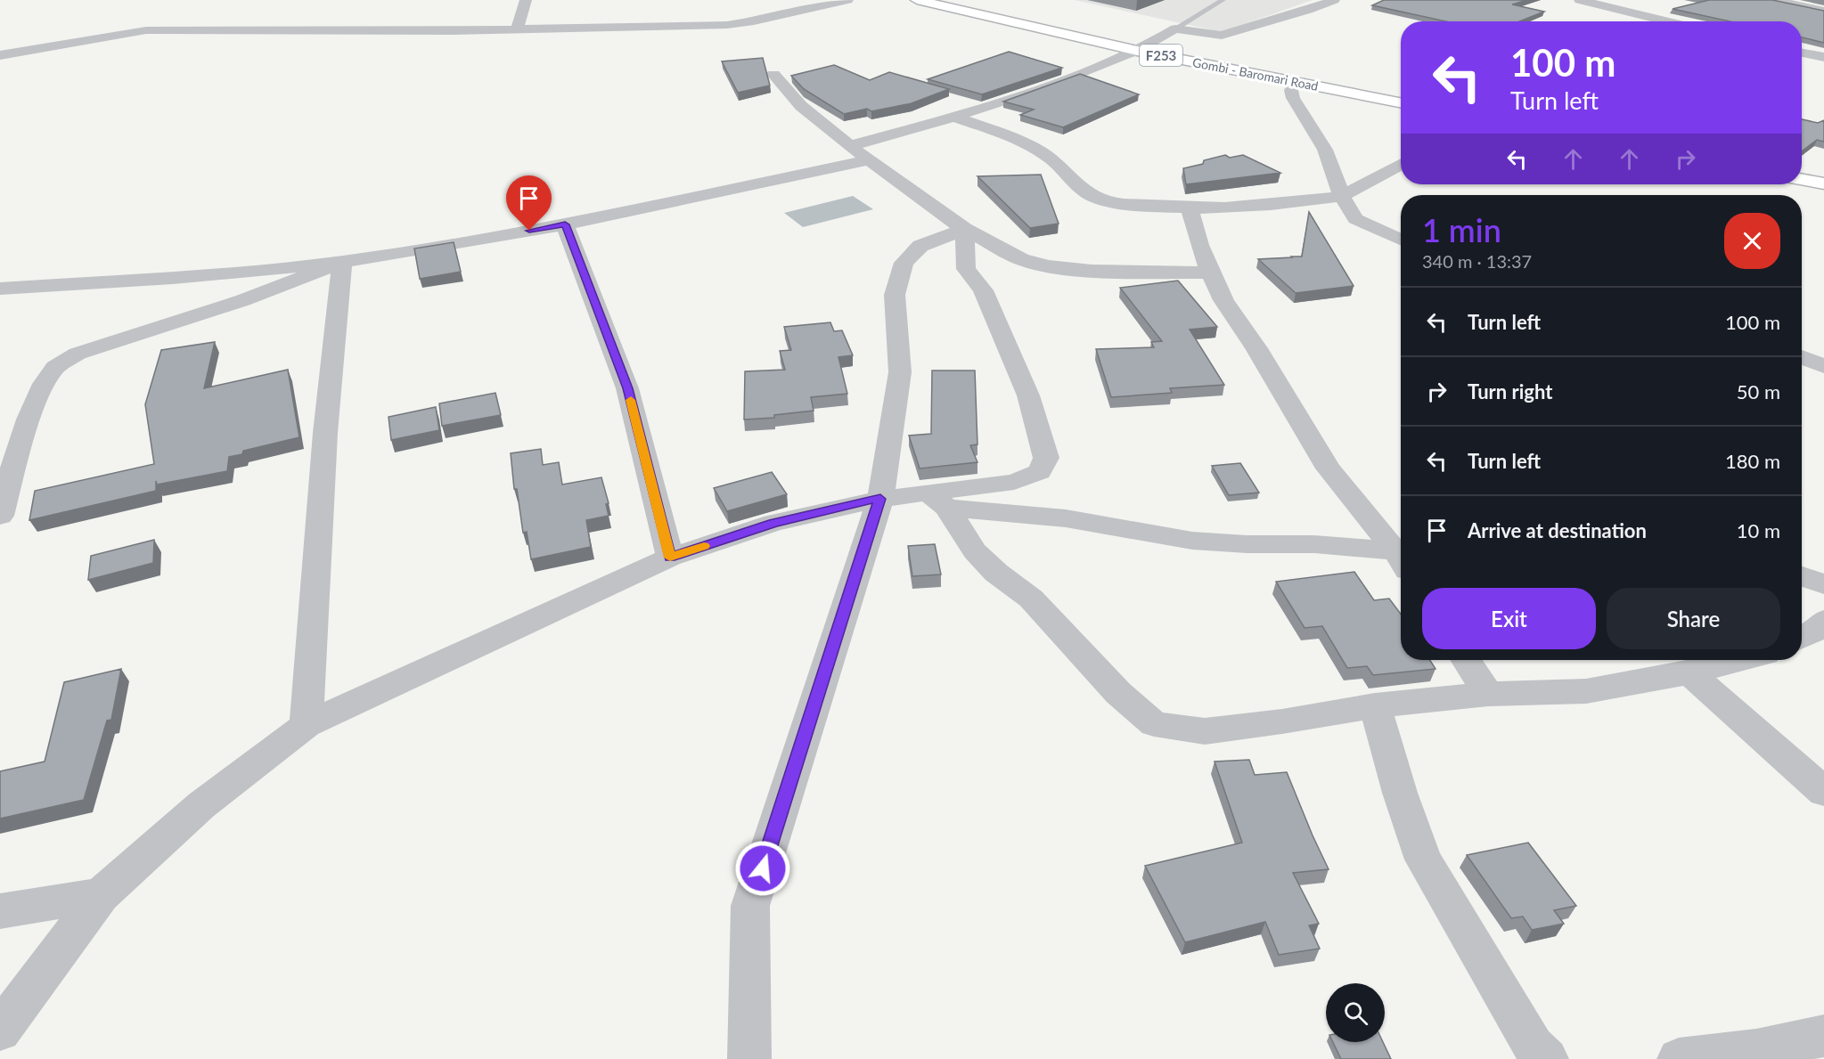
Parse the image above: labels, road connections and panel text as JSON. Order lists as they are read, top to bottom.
{
  "streets": {
    "main road": ["F253", "Gombi - Baromari Road"]
  },
  "page": {
    "turn": ["100 m", "Turn left"],
    "heading": ["1 min", "340 m · 13:37"],
    "list": [
      {
        "name": "Turn left",
        "value": "100 m"
      },
      {
        "name": "Turn right",
        "value": "50 m"
      },
      {
        "name": "Turn left",
        "value": "180 m"
      },
      {
        "name": "Arrive at destination",
        "value": "10 m"
      }
    ],
    "buttons": ["Exit", "Share"]
  }
}
